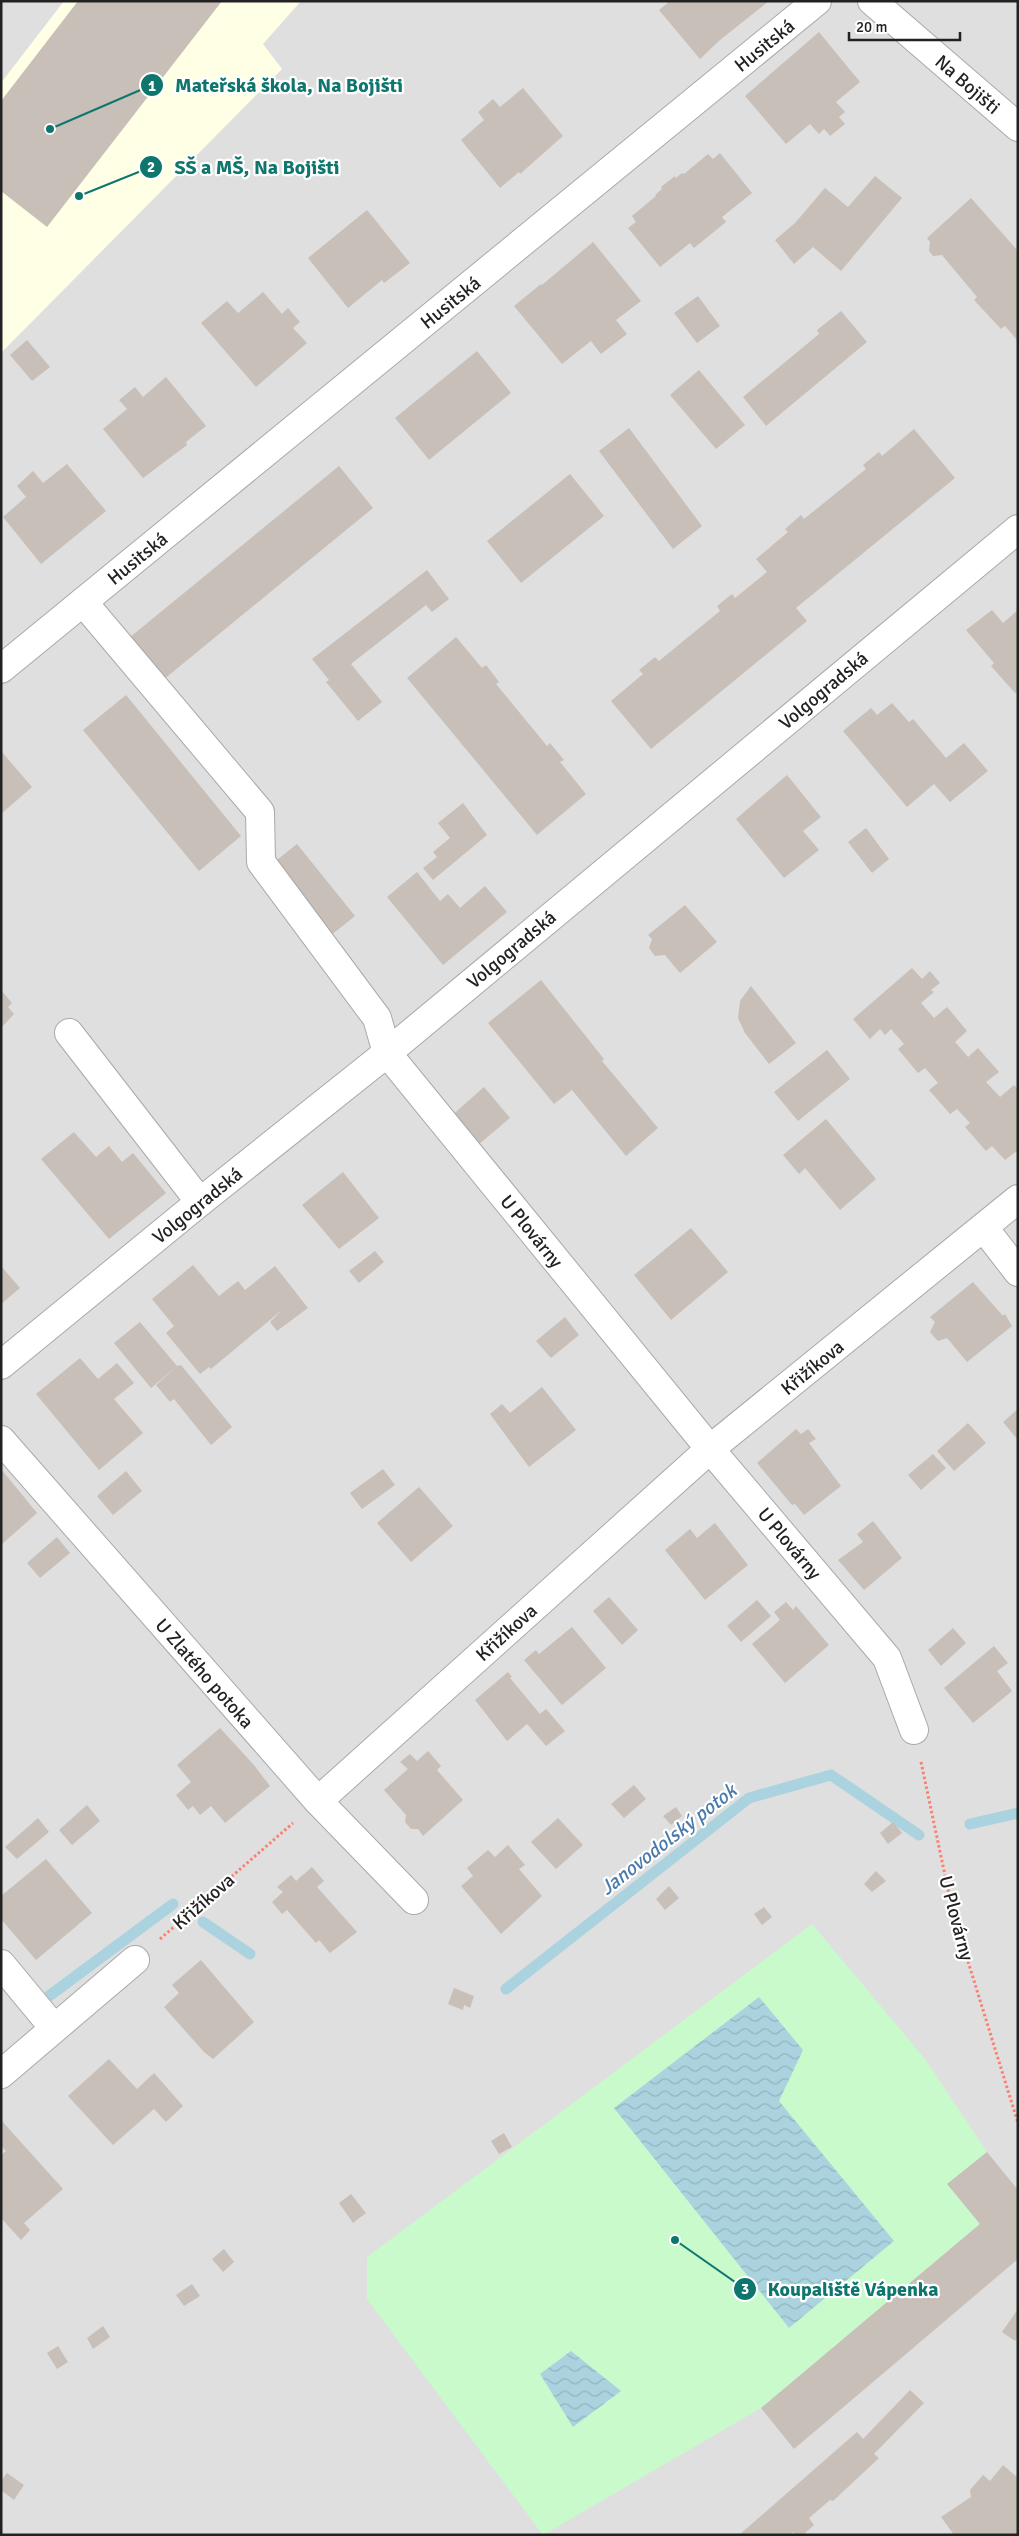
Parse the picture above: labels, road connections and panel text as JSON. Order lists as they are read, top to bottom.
{
  "streets": {
    "street": [
      "Husitská",
      "Na Bojišti",
      "Volgogradská",
      "U Plovárny",
      "Křižíkova",
      "U Zlatého potoka"
    ]
  },
  "crossings": [
    ["Volgogradská", "U Plovárny"],
    ["U Plovárny", "Křižíkova"],
    ["Křižíkova", "U Zlatého potoka"]
  ],
  "water": ["Janovodolský potok"],
  "places": ["Mateřská škola, Na Bojišti", "SŠ a MŠ, Na Bojišti", "Koupaliště Vápenka"],
  "scale_bar": "20 m"
}
